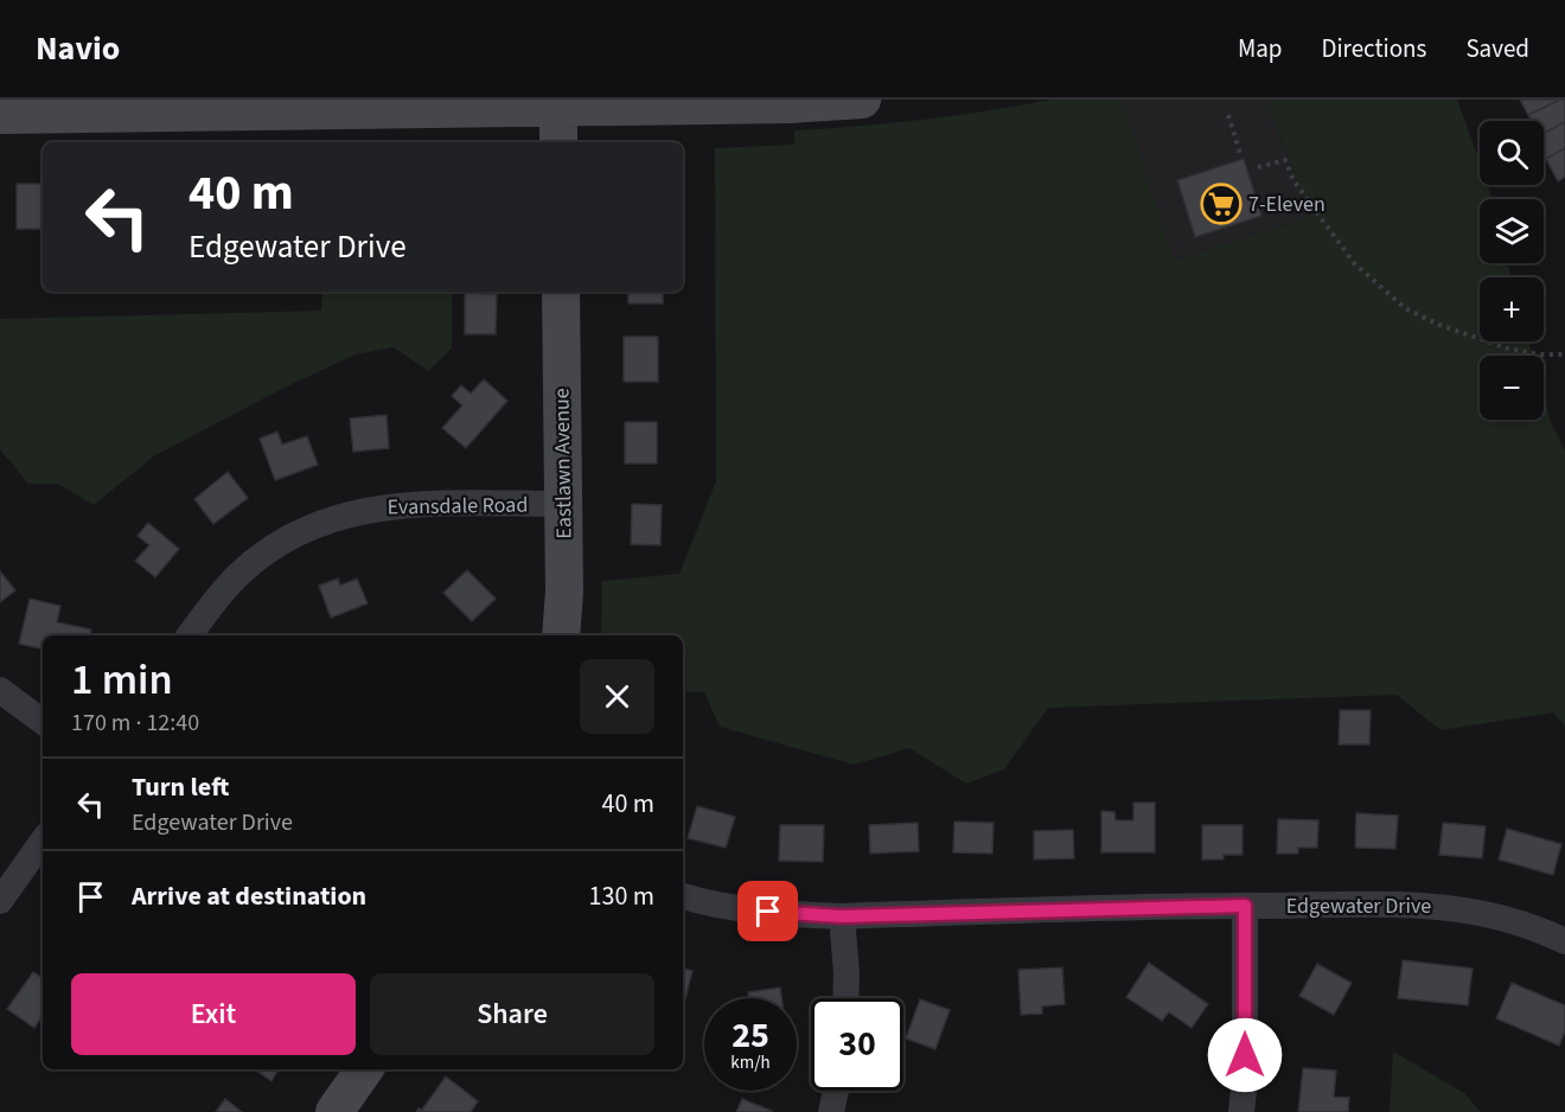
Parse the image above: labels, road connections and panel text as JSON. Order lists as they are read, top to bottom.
{
  "streets": {
    "street": ["Eastlawn Avenue", "Evansdale Road", "Edgewater Drive"]
  },
  "crossings": [
    ["Eastlawn Avenue", "Evansdale Road"]
  ],
  "places": {
    "supermarket": ["7-Eleven"]
  },
  "page": {
    "header": "Navio",
    "nav": ["Map", "Directions", "Saved"],
    "map_buttons": ["+", "−"],
    "turn": ["40 m", "Edgewater Drive"],
    "heading": ["1 min", "170 m · 12:40"],
    "list": [
      {
        "name": "Turn left",
        "note": "Edgewater Drive",
        "value": "40 m"
      },
      {
        "name": "Arrive at destination",
        "value": "130 m"
      }
    ],
    "buttons": ["Exit", "Share"],
    "speed": "25 km/h",
    "limit": "30"
  }
}
